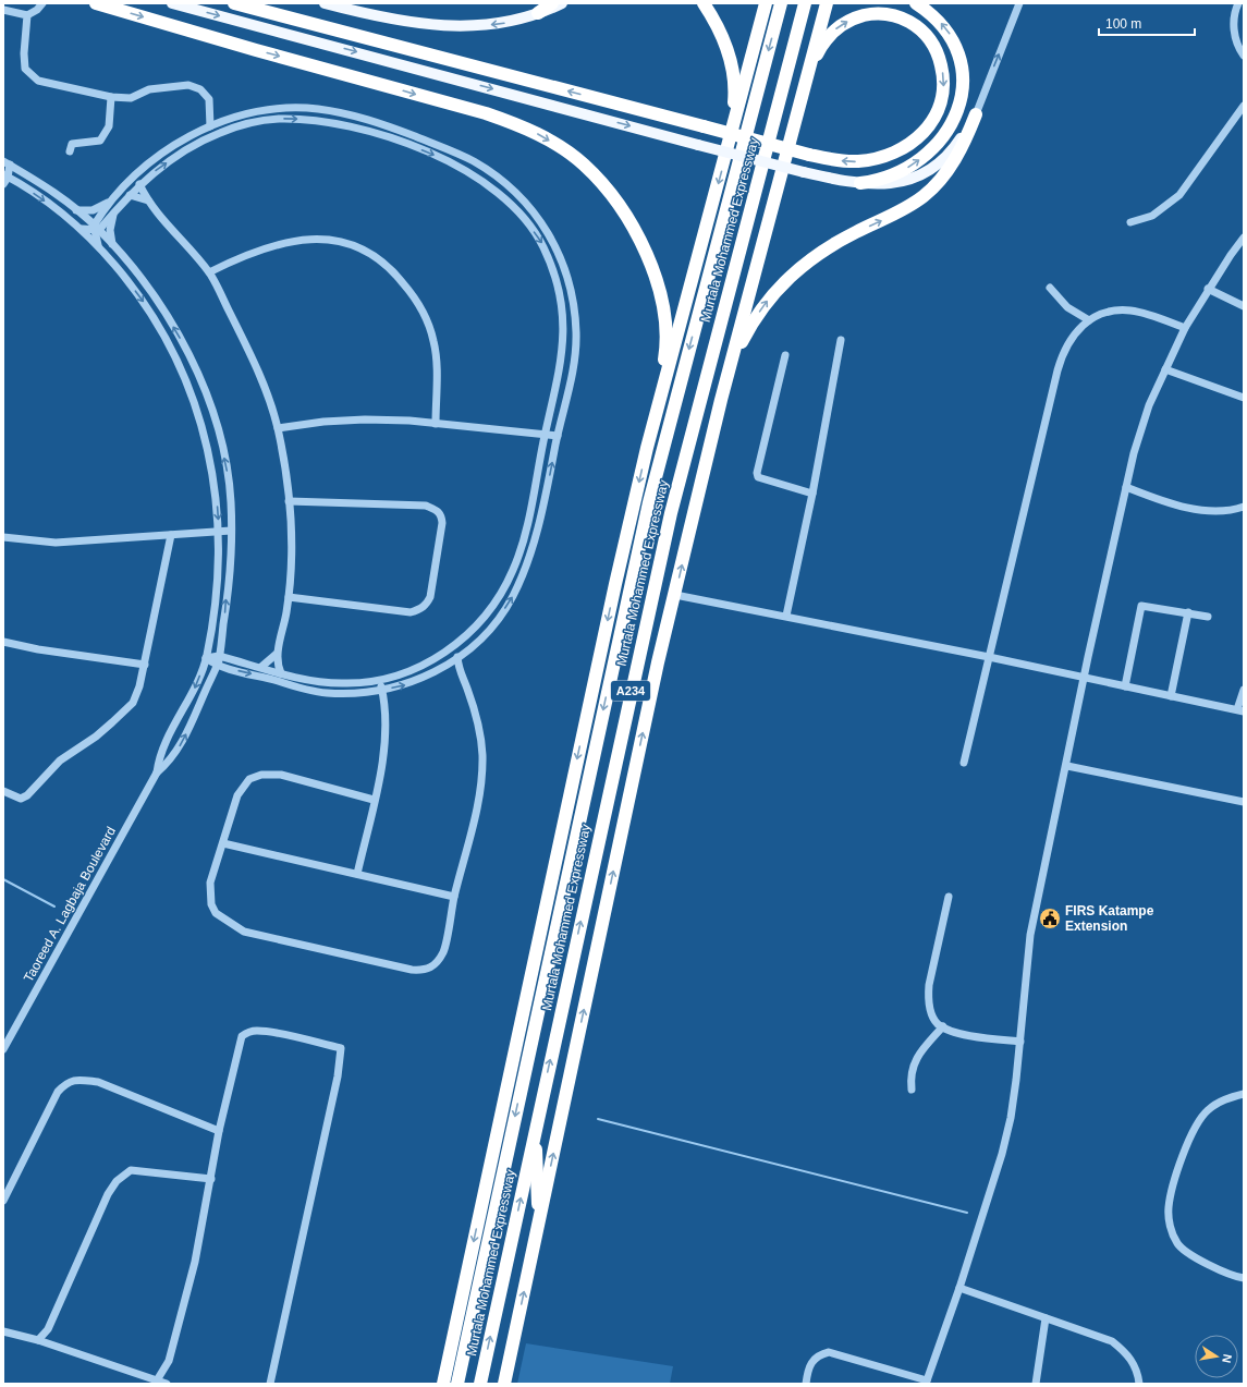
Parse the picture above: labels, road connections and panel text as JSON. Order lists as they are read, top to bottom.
{
  "streets": {
    "highway": ["Murtala Mohammed Expressway", "A234"],
    "street": ["Taoreed A. Lagbaja Boulevard"]
  },
  "places": {
    "public building": ["FIRS Katampe Extension"]
  },
  "scale_bar": "100 m",
  "north": "right"
}
